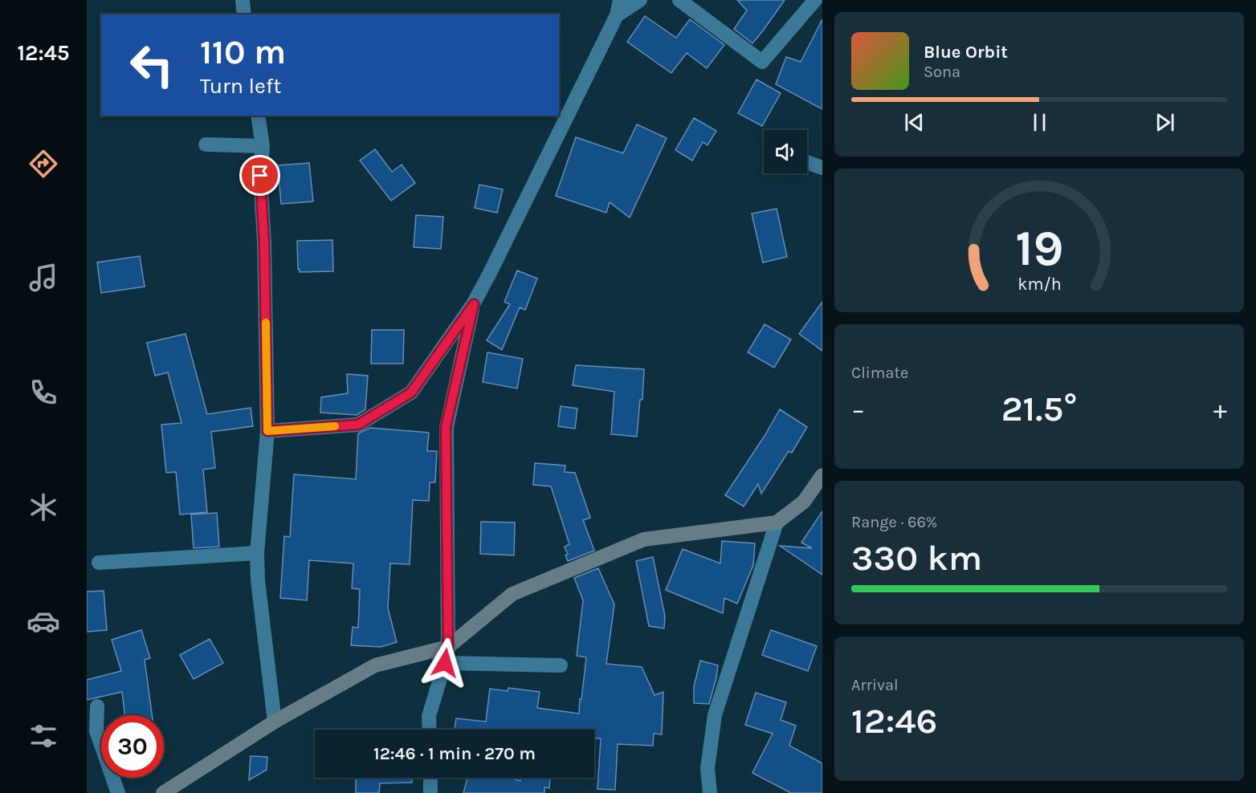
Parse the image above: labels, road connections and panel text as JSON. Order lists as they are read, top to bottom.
{
  "page": {
    "tabs": "12:45",
    "turn": ["110 m", "Turn left"],
    "song": ["Blue Orbit", "Sona"],
    "tile": [
      "Climate",
      ["Range · 66%", "330 km"],
      ["Arrival", "12:46"]
    ],
    "heat": ["−", "21.5°", "+"],
    "limit": "30",
    "trip": "12:46 · 1 min · 270 m",
    "gauge": ["19", "km/h"]
  }
}
